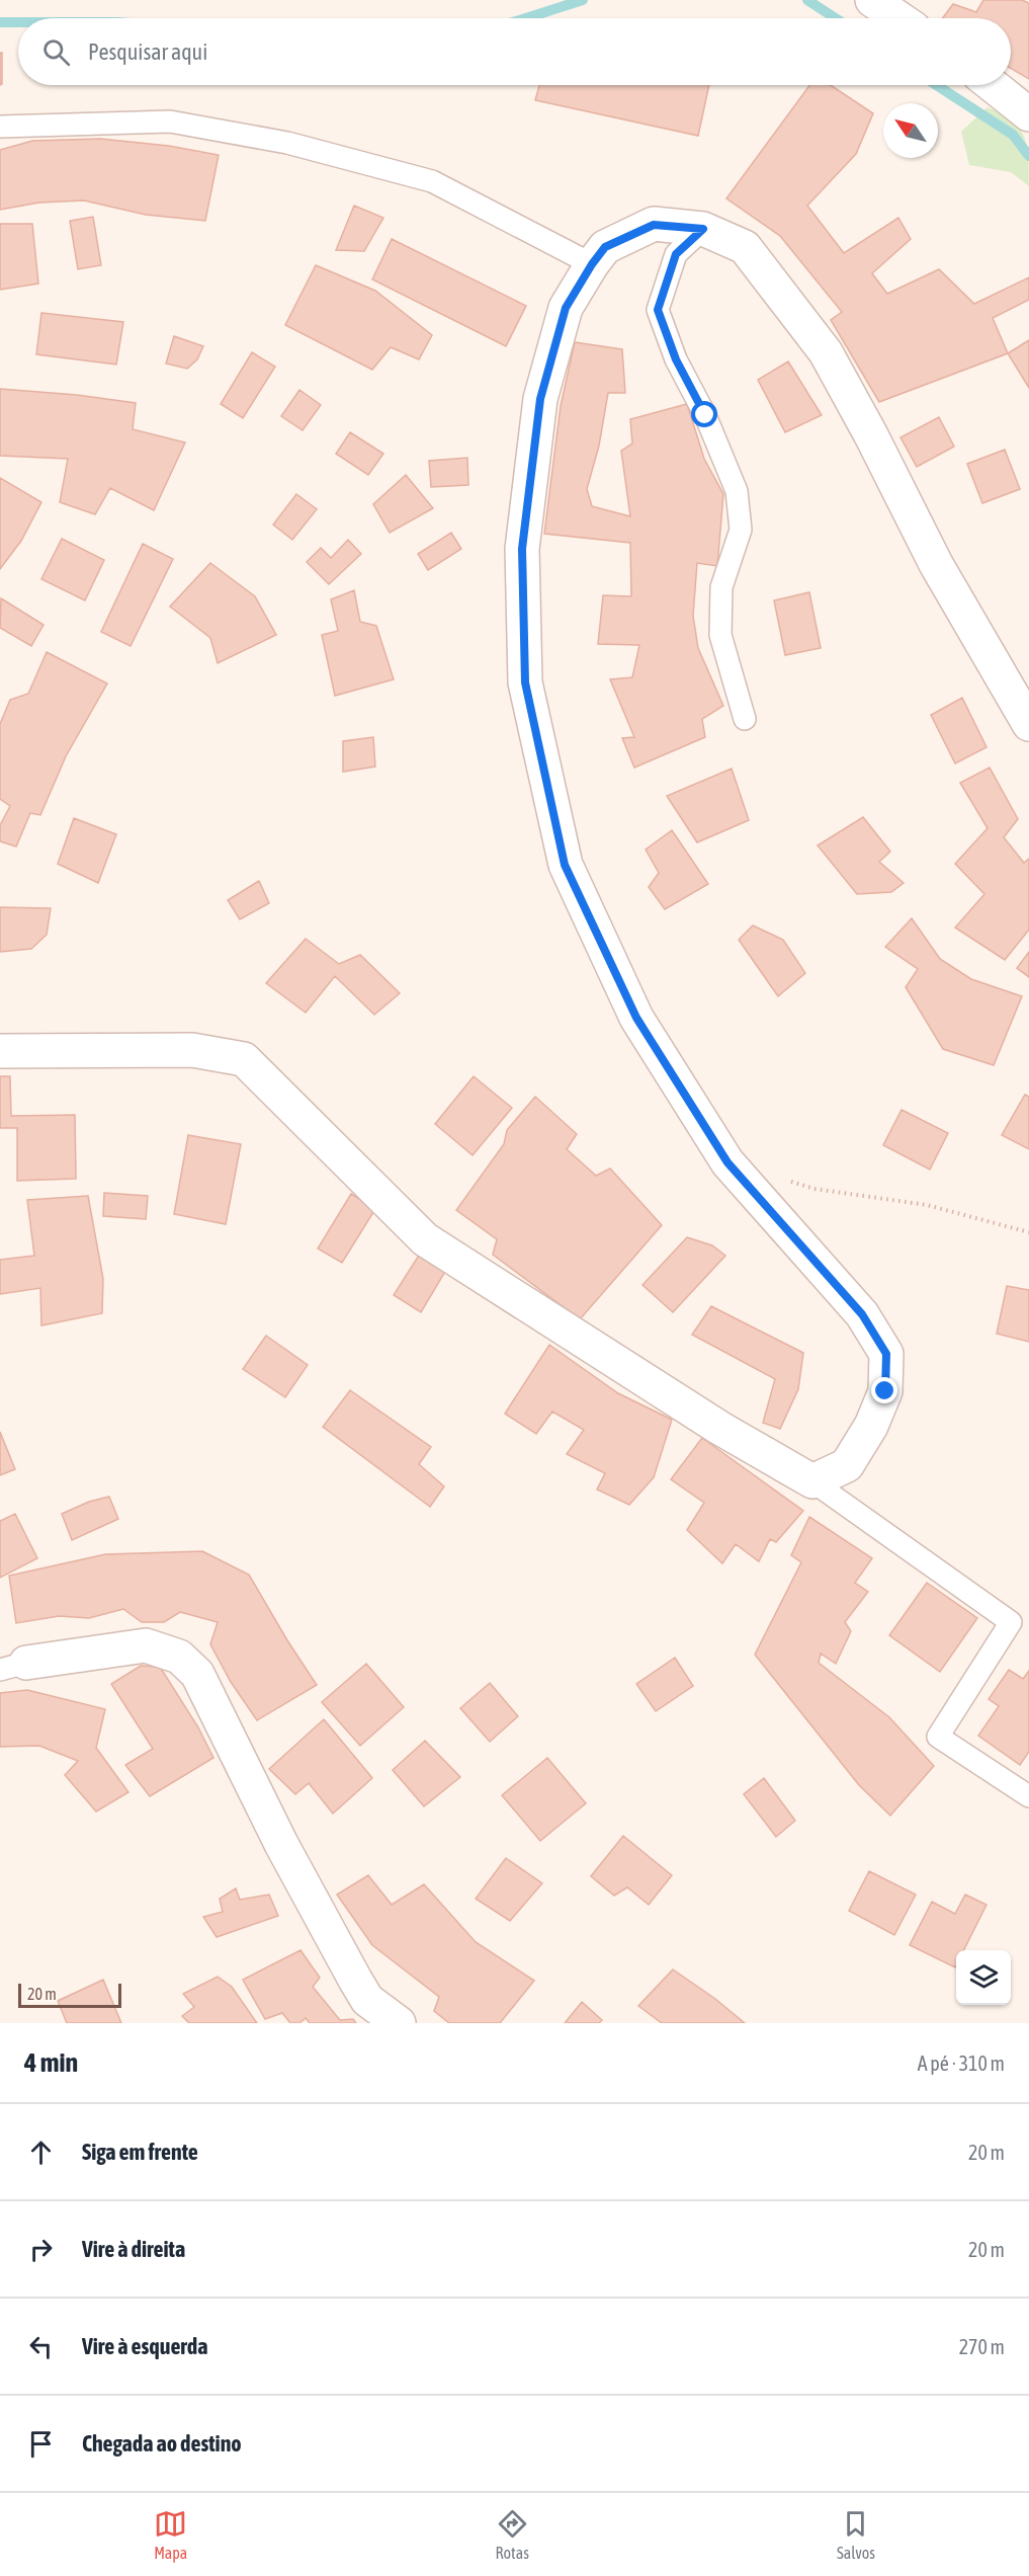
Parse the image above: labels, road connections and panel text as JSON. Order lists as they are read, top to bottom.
{
  "scale_bar": "20 m",
  "north": "top left",
  "page": {
    "search": "Pesquisar aqui",
    "scale": "20 m",
    "heading": ["4 min", "A pé · 310 m"],
    "list": [
      ["Siga em frente", "20 m"],
      ["Vire à direita", "20 m"],
      ["Vire à esquerda", "270 m"],
      "Chegada ao destino"
    ],
    "nav": ["Mapa", "Rotas", "Salvos"]
  }
}
